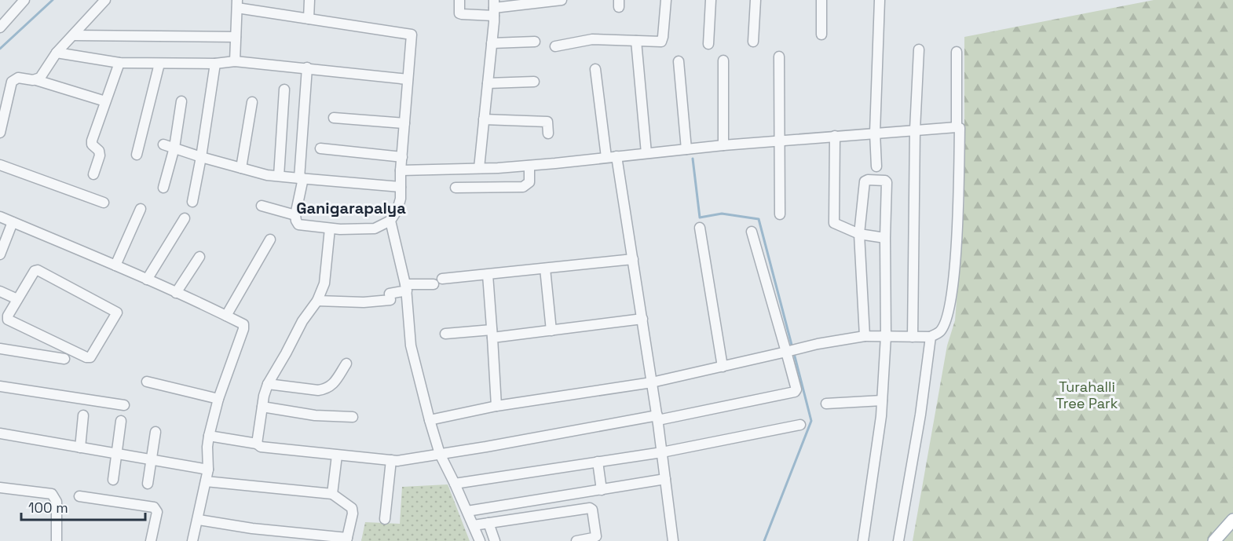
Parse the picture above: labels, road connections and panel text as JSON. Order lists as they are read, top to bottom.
{
  "districts": ["Ganigarapalya"],
  "parks": ["Turahalli Tree Park"],
  "scale_bar": "100 m"
}
